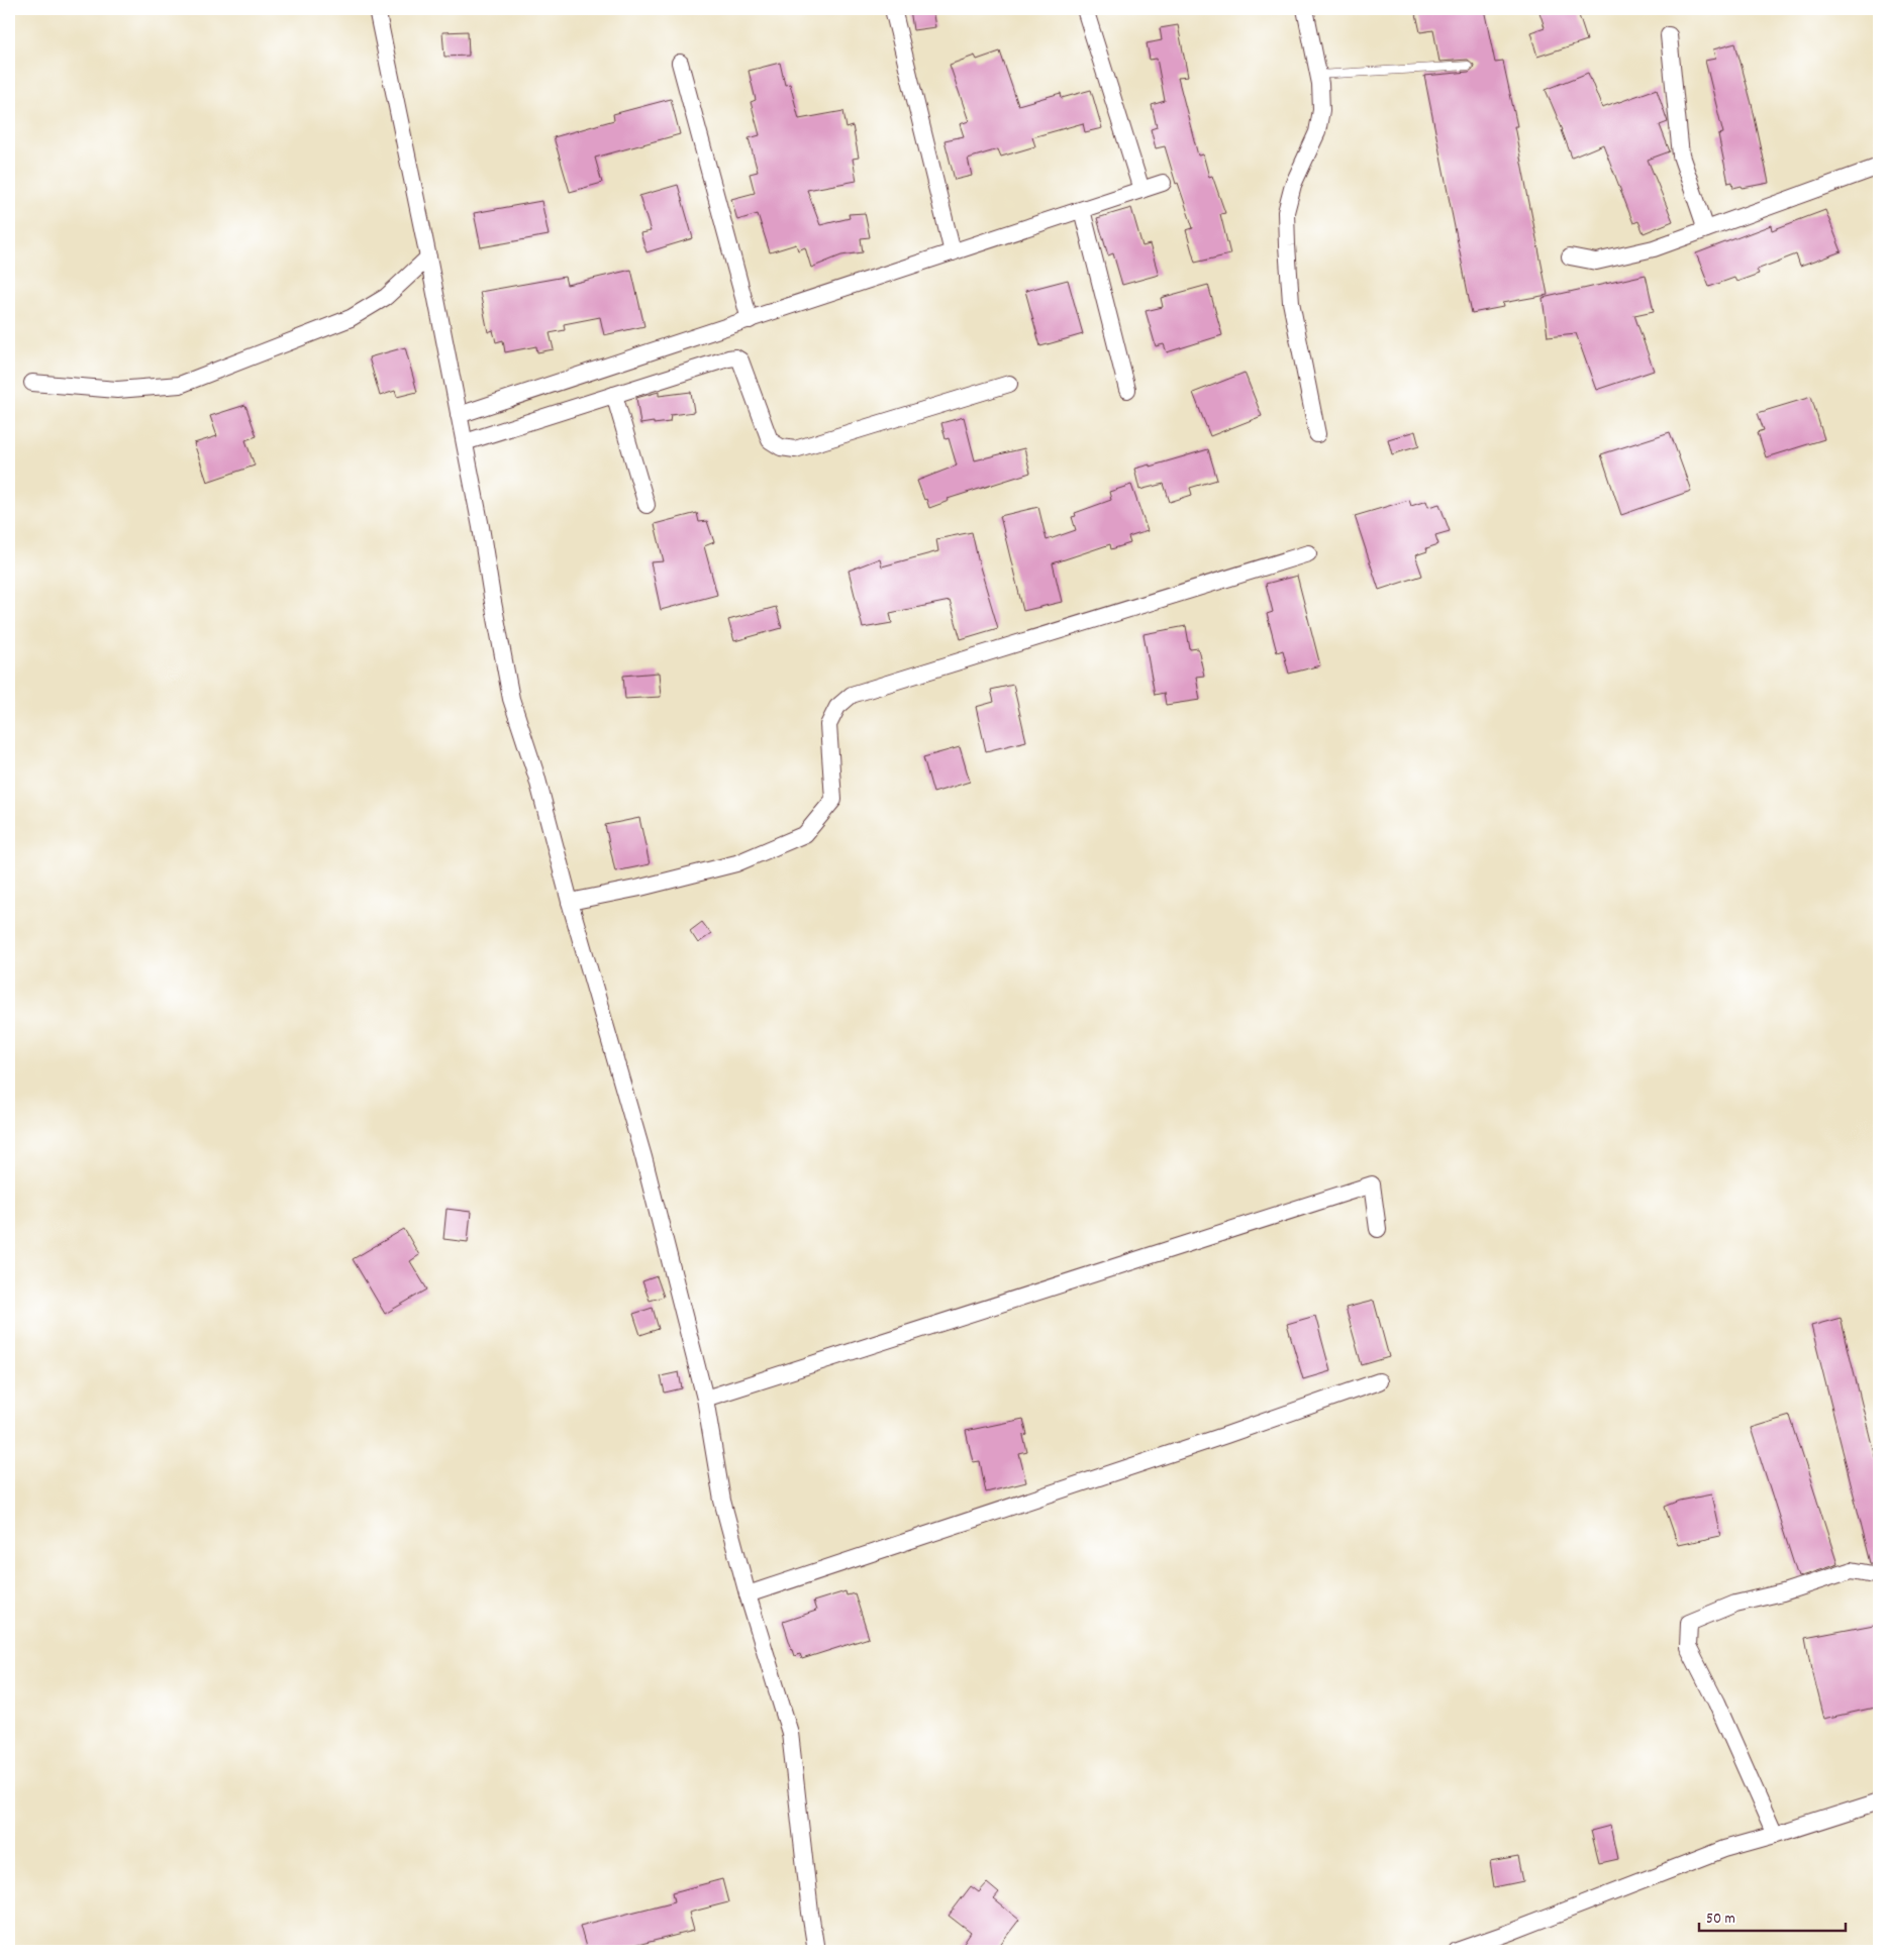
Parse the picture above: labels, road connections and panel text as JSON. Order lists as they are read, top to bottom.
{
  "scale_bar": "50 m"
}
